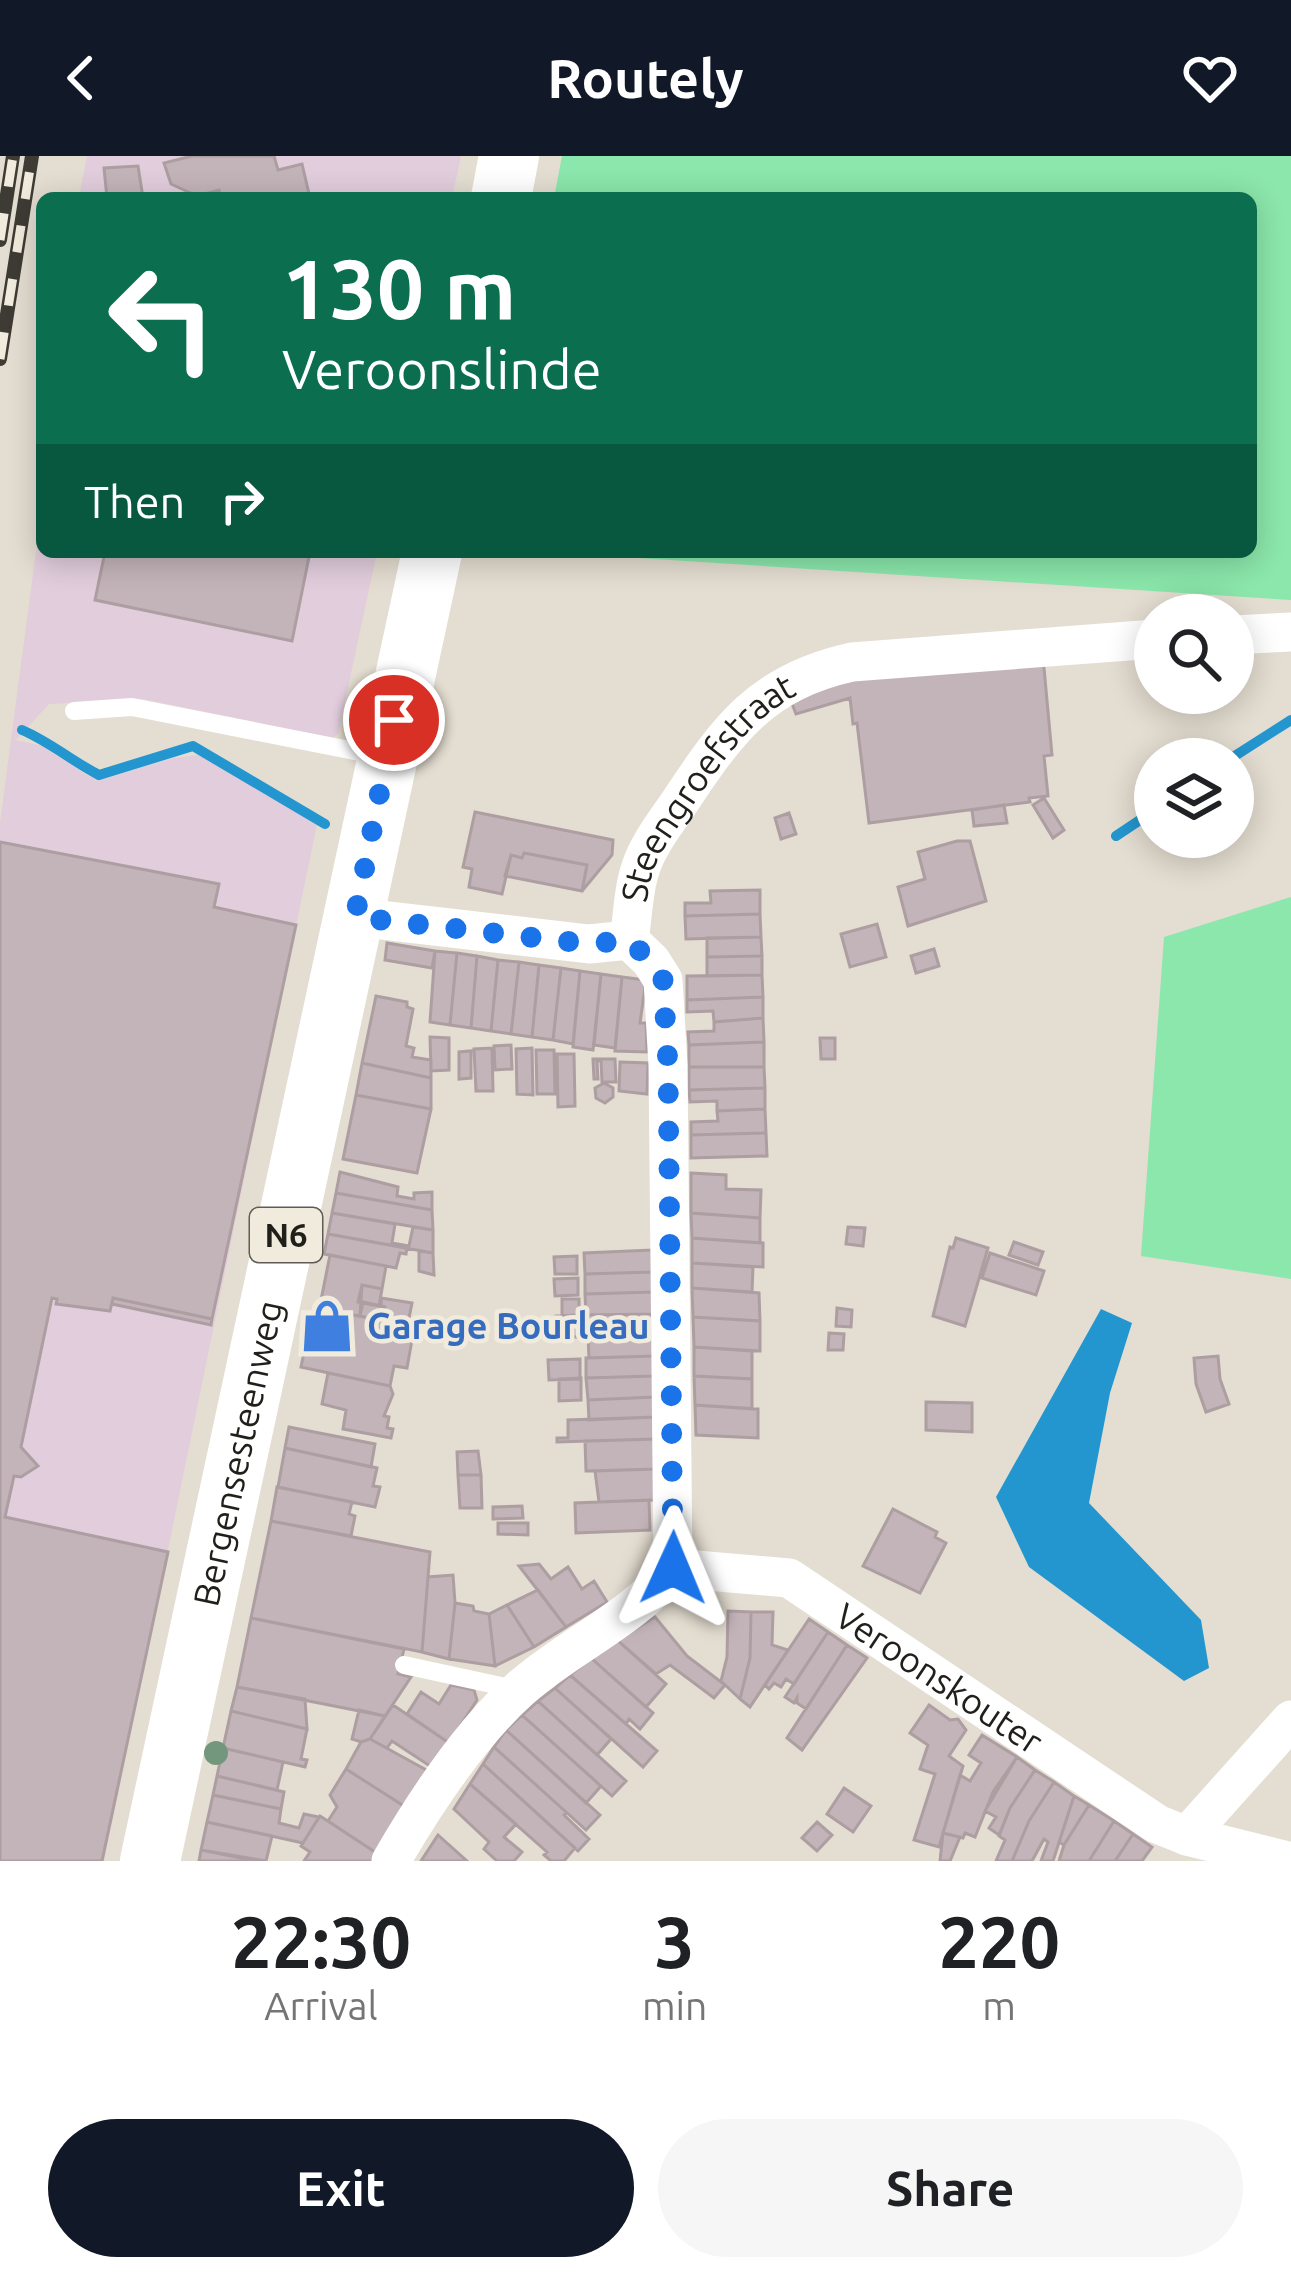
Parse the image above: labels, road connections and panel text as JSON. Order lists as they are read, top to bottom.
{
  "streets": {
    "main road": ["N6", "Bergensesteenweg"],
    "street": ["Steengroefstraat", "Veroonskouter"]
  },
  "crossings": [
    ["Steengroefstraat", "Veroonskouter"]
  ],
  "places": {
    "shop": ["Garage Bourleau"]
  },
  "page": {
    "header": "Routely",
    "turn": ["130 m", "Veroonslinde"],
    "then": "Then",
    "eta": [
      "22:30",
      "Arrival",
      "3",
      "min",
      "220",
      "m"
    ],
    "buttons": ["Exit", "Share"]
  }
}
